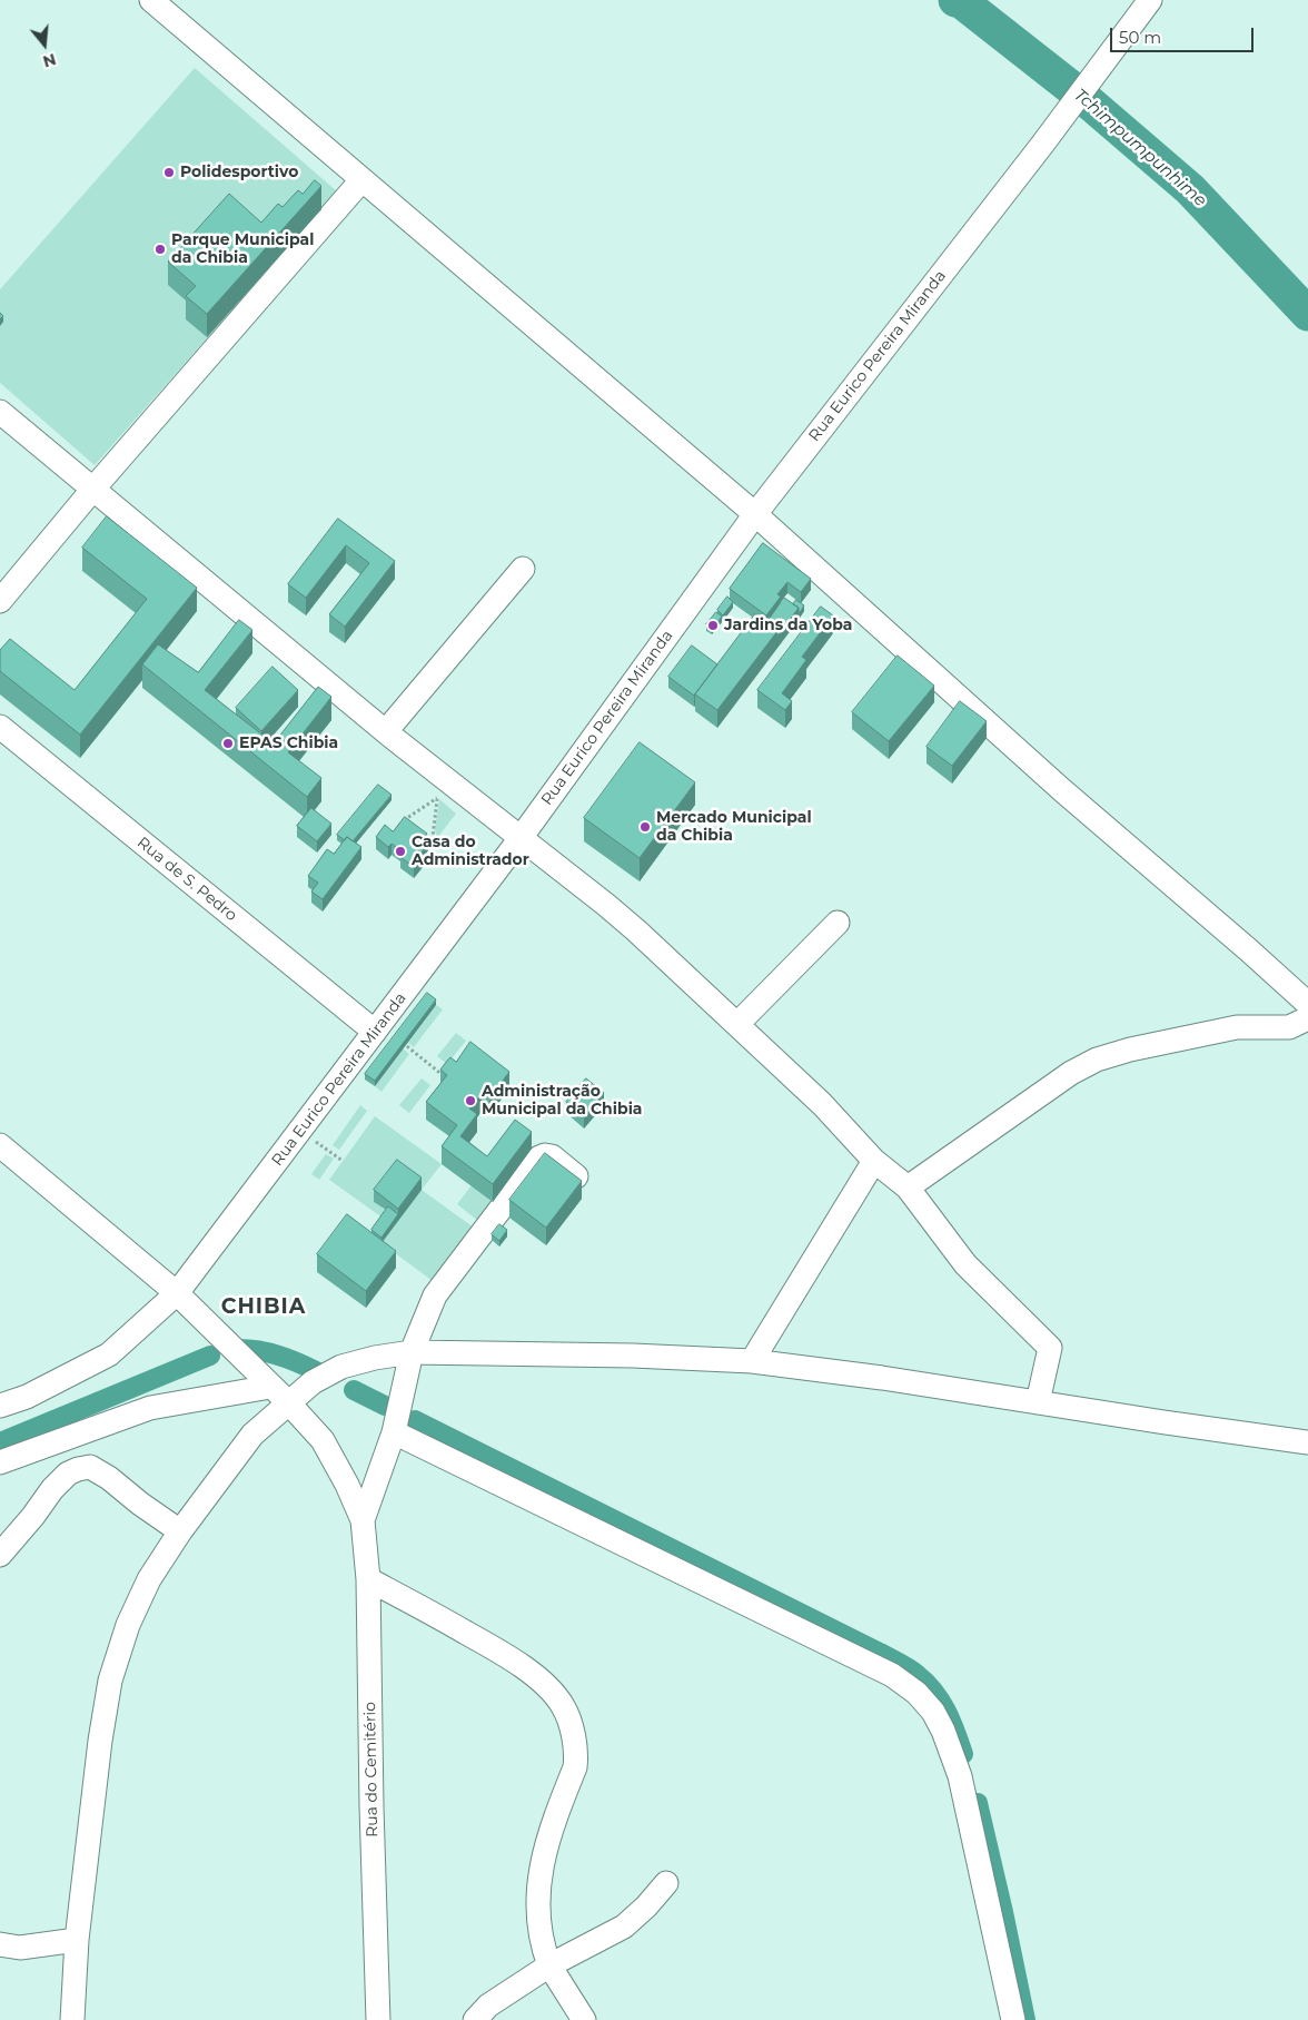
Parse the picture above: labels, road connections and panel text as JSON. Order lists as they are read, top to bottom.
{
  "streets": {
    "street": ["Rua Eurico Pereira Miranda", "Rua de S. Pedro", "Rua do Cemitério"]
  },
  "crossings": [
    ["Rua Eurico Pereira Miranda", "Rua de S. Pedro"]
  ],
  "districts": ["CHIBIA"],
  "water": ["Tchimpumpunhime"],
  "places": [
    "Polidesportivo",
    "Parque Municipal da Chibia",
    "Jardins da Yoba",
    "EPAS Chibia",
    "Mercado Municipal da Chibia",
    "Casa do Administrador",
    "Administração Municipal da Chibia"
  ],
  "scale_bar": "50 m",
  "north": "bottom"
}
